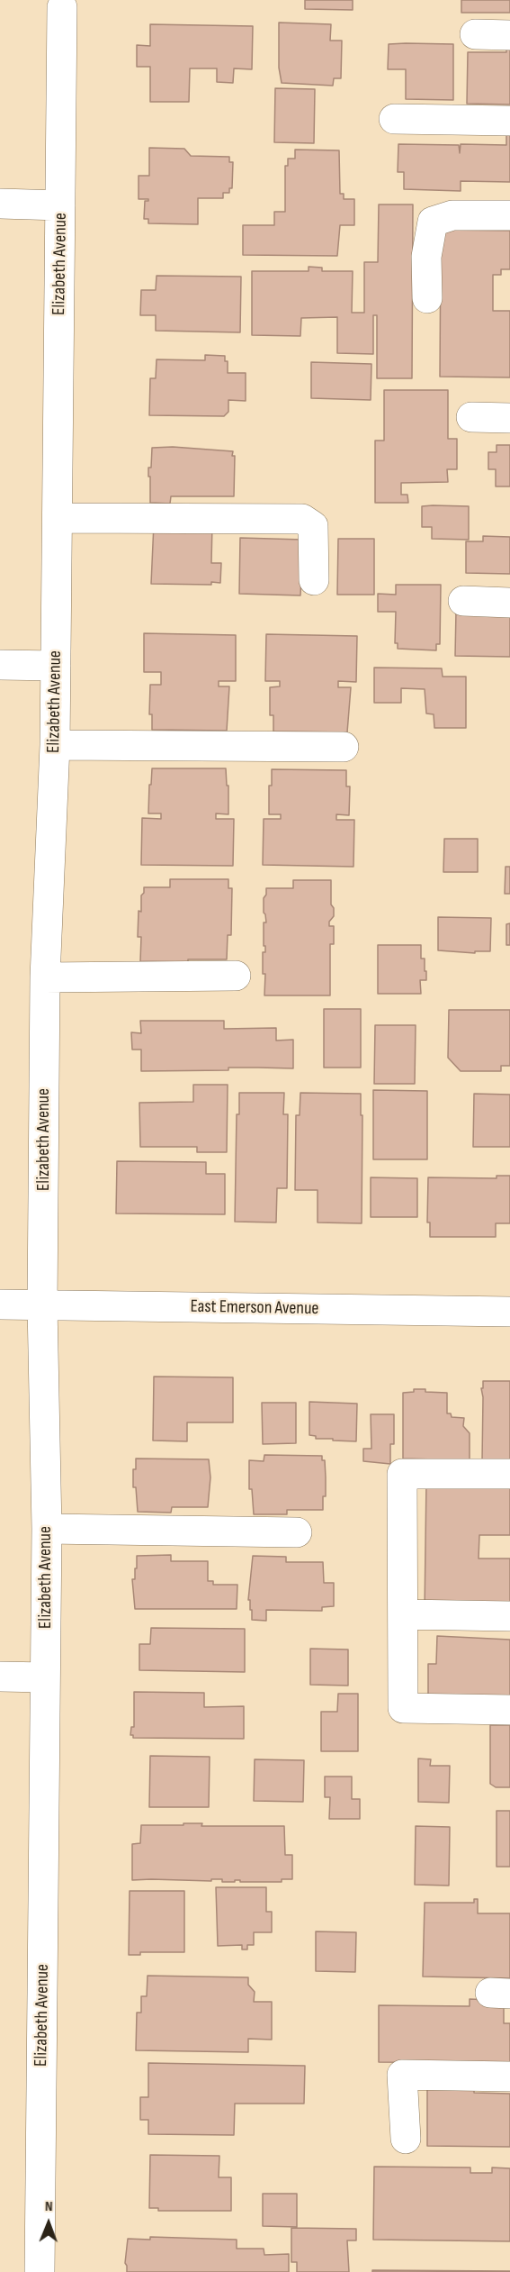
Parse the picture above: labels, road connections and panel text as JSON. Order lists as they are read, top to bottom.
{
  "streets": {
    "street": ["Elizabeth Avenue", "East Emerson Avenue"]
  },
  "crossings": [
    ["Elizabeth Avenue", "East Emerson Avenue"]
  ],
  "north": "top"
}
